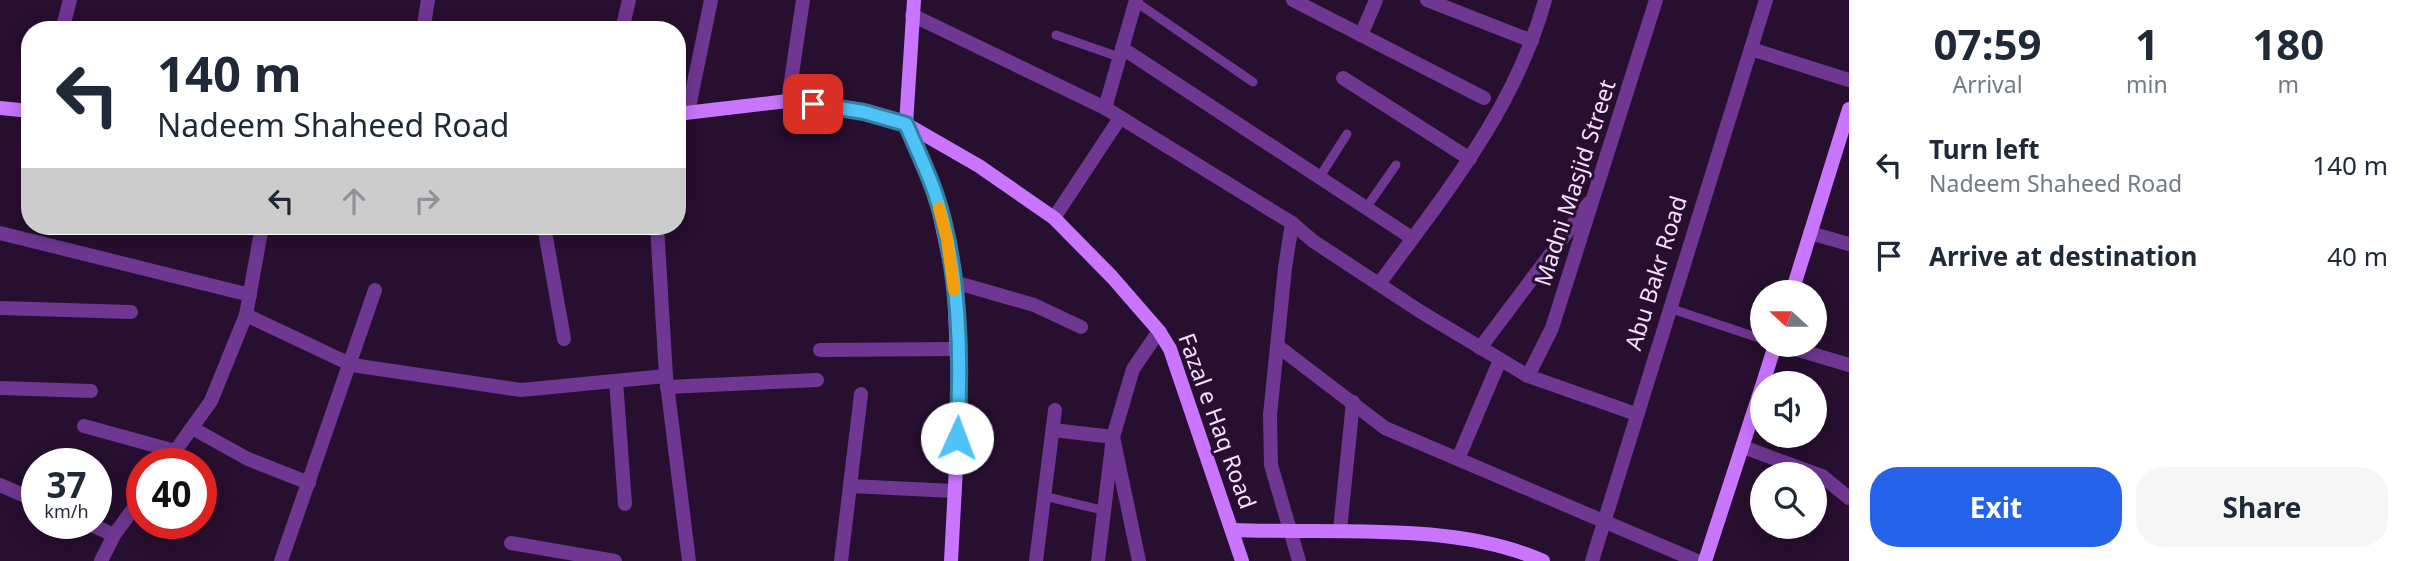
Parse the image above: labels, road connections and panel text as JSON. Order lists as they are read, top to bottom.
{
  "streets": {
    "street": ["Madni Masjid Street", "Abu Bakr Road", "Fazal e Haq Road"]
  },
  "north": "left",
  "page": {
    "eta": [
      "07:59",
      "Arrival",
      "1",
      "min",
      "180",
      "m"
    ],
    "turn": ["140 m", "Nadeem Shaheed Road"],
    "list": [
      {
        "name": "Turn left",
        "note": "Nadeem Shaheed Road",
        "value": "140 m"
      },
      {
        "name": "Arrive at destination",
        "value": "40 m"
      }
    ],
    "speed": "37 km/h",
    "limit": "40",
    "buttons": ["Exit", "Share"]
  }
}
